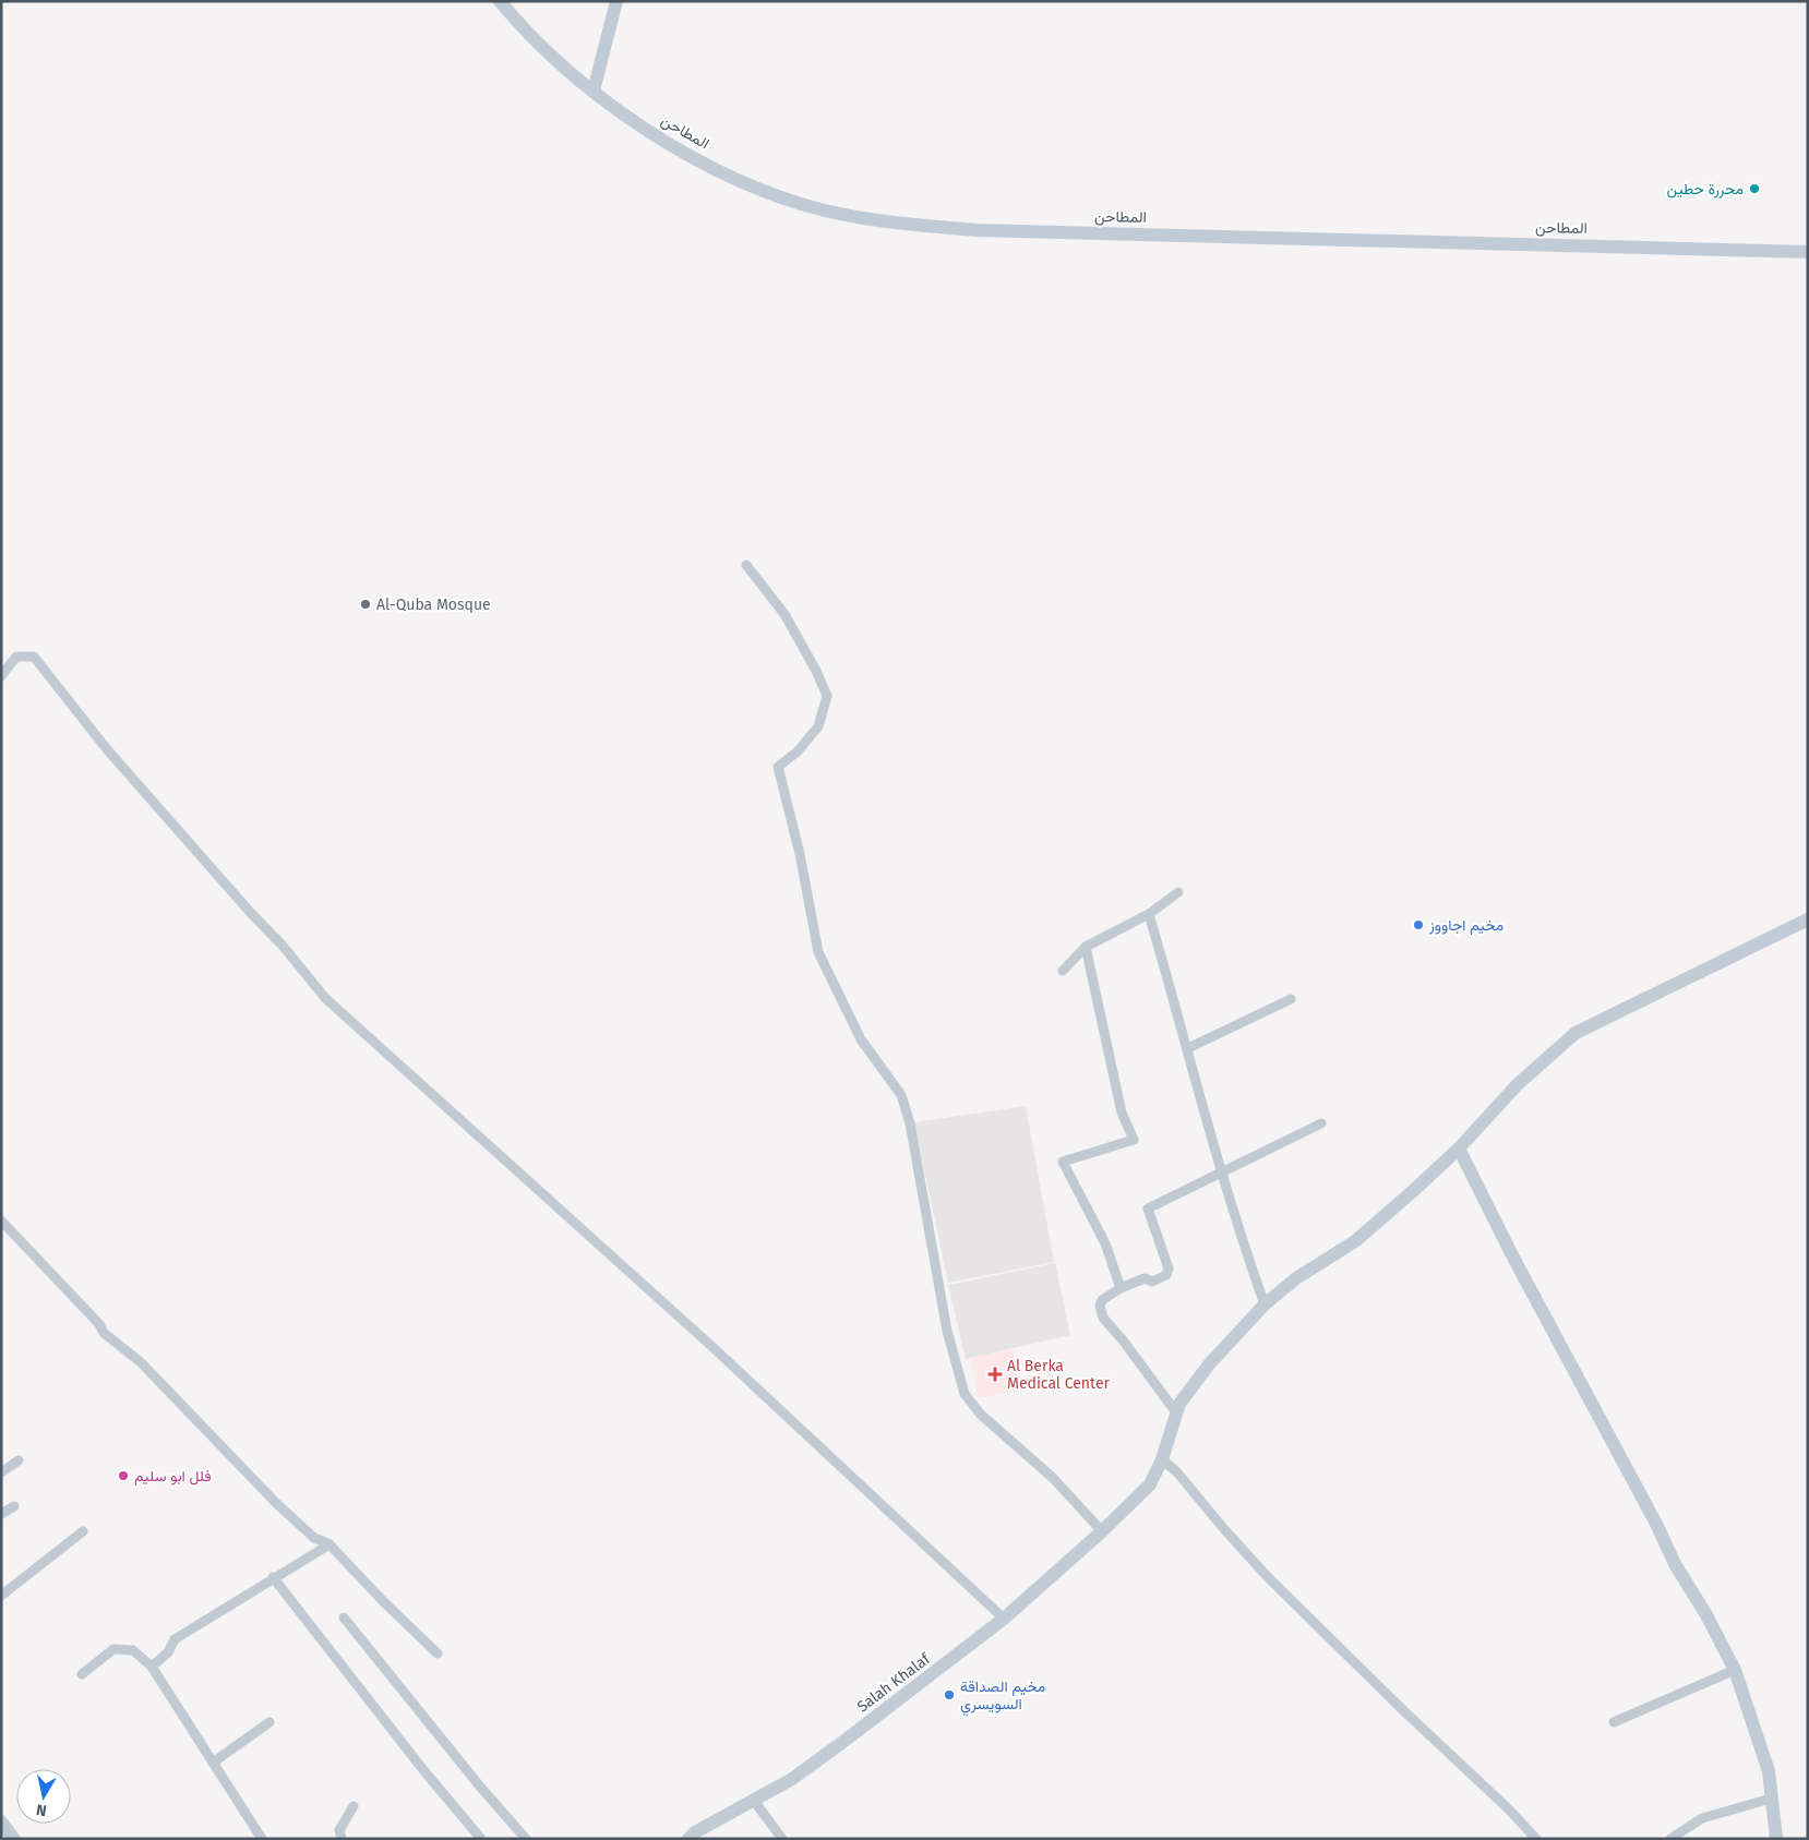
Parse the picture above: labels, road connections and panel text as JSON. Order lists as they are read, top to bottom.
{
  "streets": {
    "street": ["المطاحن", "Salah Khalaf"]
  },
  "places": {
    "other": [
      "محررة حطين",
      "Al-Quba Mosque",
      "مخيم اجاووز",
      "فلل ابو سليم",
      "مخيم الصداقة السويسري"
    ],
    "health": ["Al Berka Medical Center"]
  },
  "north": "bottom"
}
